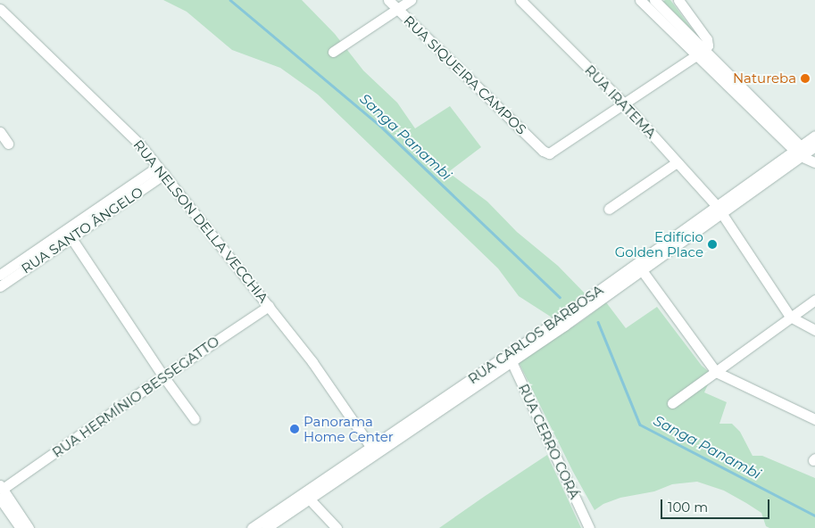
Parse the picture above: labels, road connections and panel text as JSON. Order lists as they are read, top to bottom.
{
  "streets": {
    "street": [
      "RUA SIQUEIRA CAMPOS",
      "RUA IRATEMA",
      "RUA NELSON DELLA VECCHIA",
      "RUA SANTO ÂNGELO",
      "RUA CARLOS BARBOSA",
      "RUA HERMÍNIO BESSEGATTO",
      "RUA CERRO CORÁ"
    ]
  },
  "crossings": [
    ["RUA SIQUEIRA CAMPOS", "RUA IRATEMA"],
    ["RUA IRATEMA", "RUA CARLOS BARBOSA"],
    ["RUA NELSON DELLA VECCHIA", "RUA SANTO ÂNGELO"],
    ["RUA NELSON DELLA VECCHIA", "RUA CARLOS BARBOSA"],
    ["RUA NELSON DELLA VECCHIA", "RUA HERMÍNIO BESSEGATTO"],
    ["RUA CARLOS BARBOSA", "RUA CERRO CORÁ"]
  ],
  "water": ["Sanga Panambi"],
  "places": ["Natureba", "Edifício Golden Place", "Panorama Home Center"],
  "scale_bar": "100 m"
}
